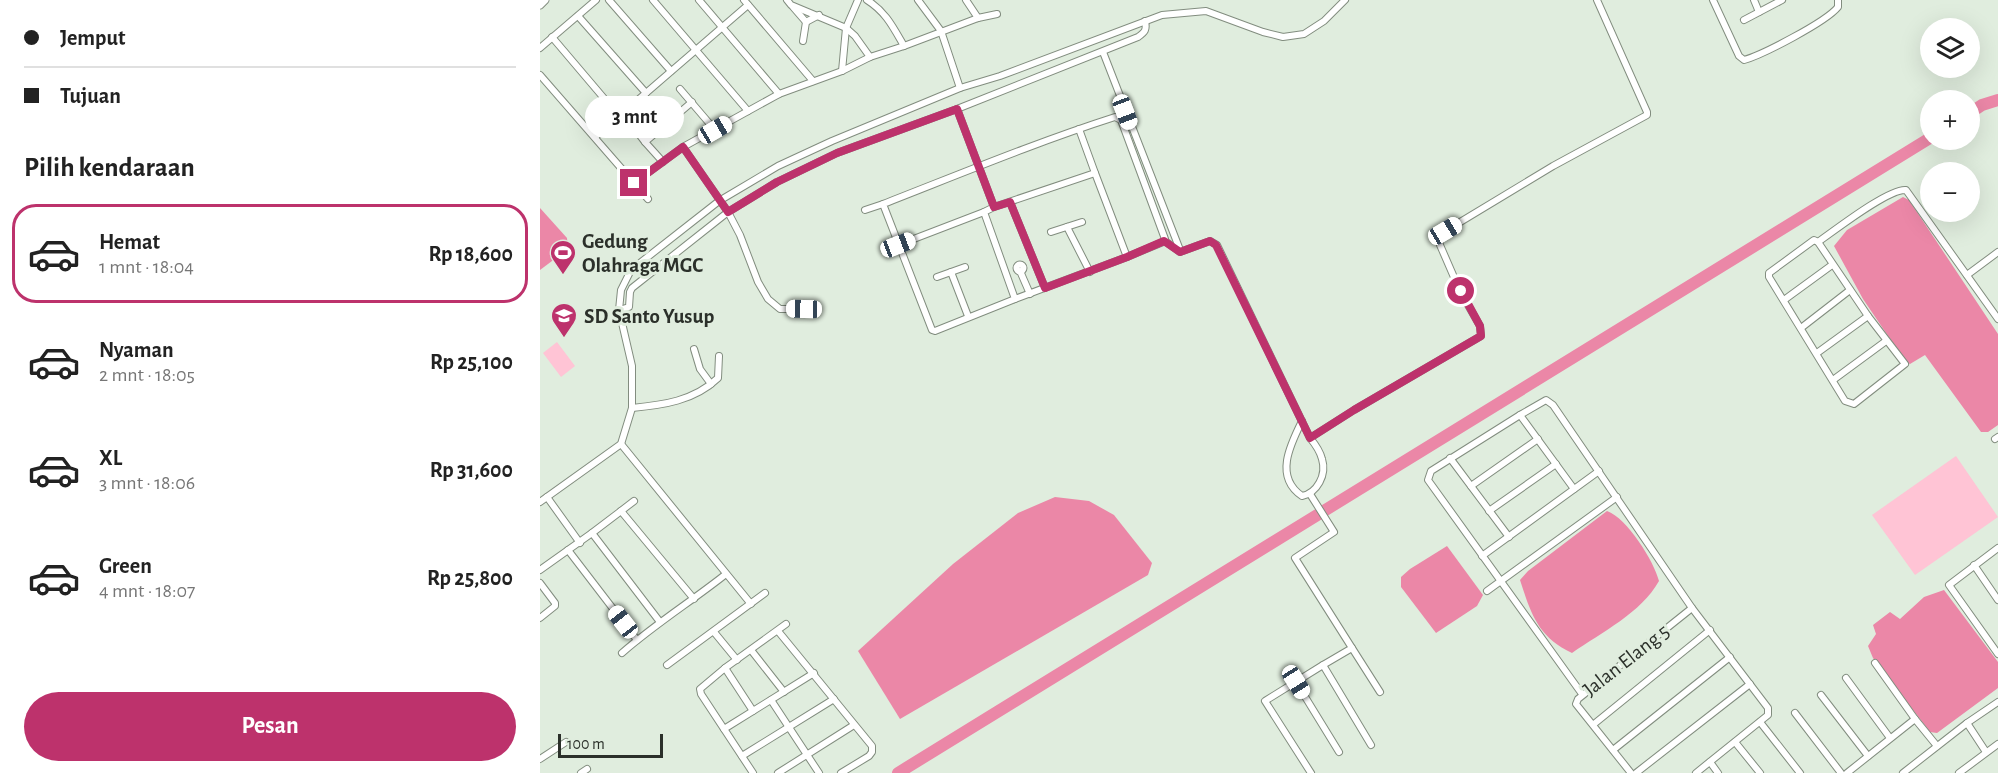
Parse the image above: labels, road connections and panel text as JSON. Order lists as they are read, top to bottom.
{
  "streets": {
    "street": ["Jalan Elang 5"]
  },
  "places": {
    "sports": ["Gedung Olahraga MGC"],
    "school or university": ["SD Santo Yusup"]
  },
  "scale_bar": "100 m",
  "page": {
    "banner": ["Jemput", "Tujuan"],
    "map_buttons": ["+", "−"],
    "bubble": "3 mnt",
    "heading": "Pilih kendaraan",
    "list": [
      {
        "name": "Hemat",
        "note": "1 mnt · 18:04",
        "value": "Rp 18,600"
      },
      {
        "name": "Nyaman",
        "note": "2 mnt · 18:05",
        "value": "Rp 25,100"
      },
      {
        "name": "XL",
        "note": "3 mnt · 18:06",
        "value": "Rp 31,600"
      },
      {
        "name": "Green",
        "note": "4 mnt · 18:07",
        "value": "Rp 25,800"
      }
    ],
    "buttons": "Pesan",
    "scale": "100 m"
  }
}
